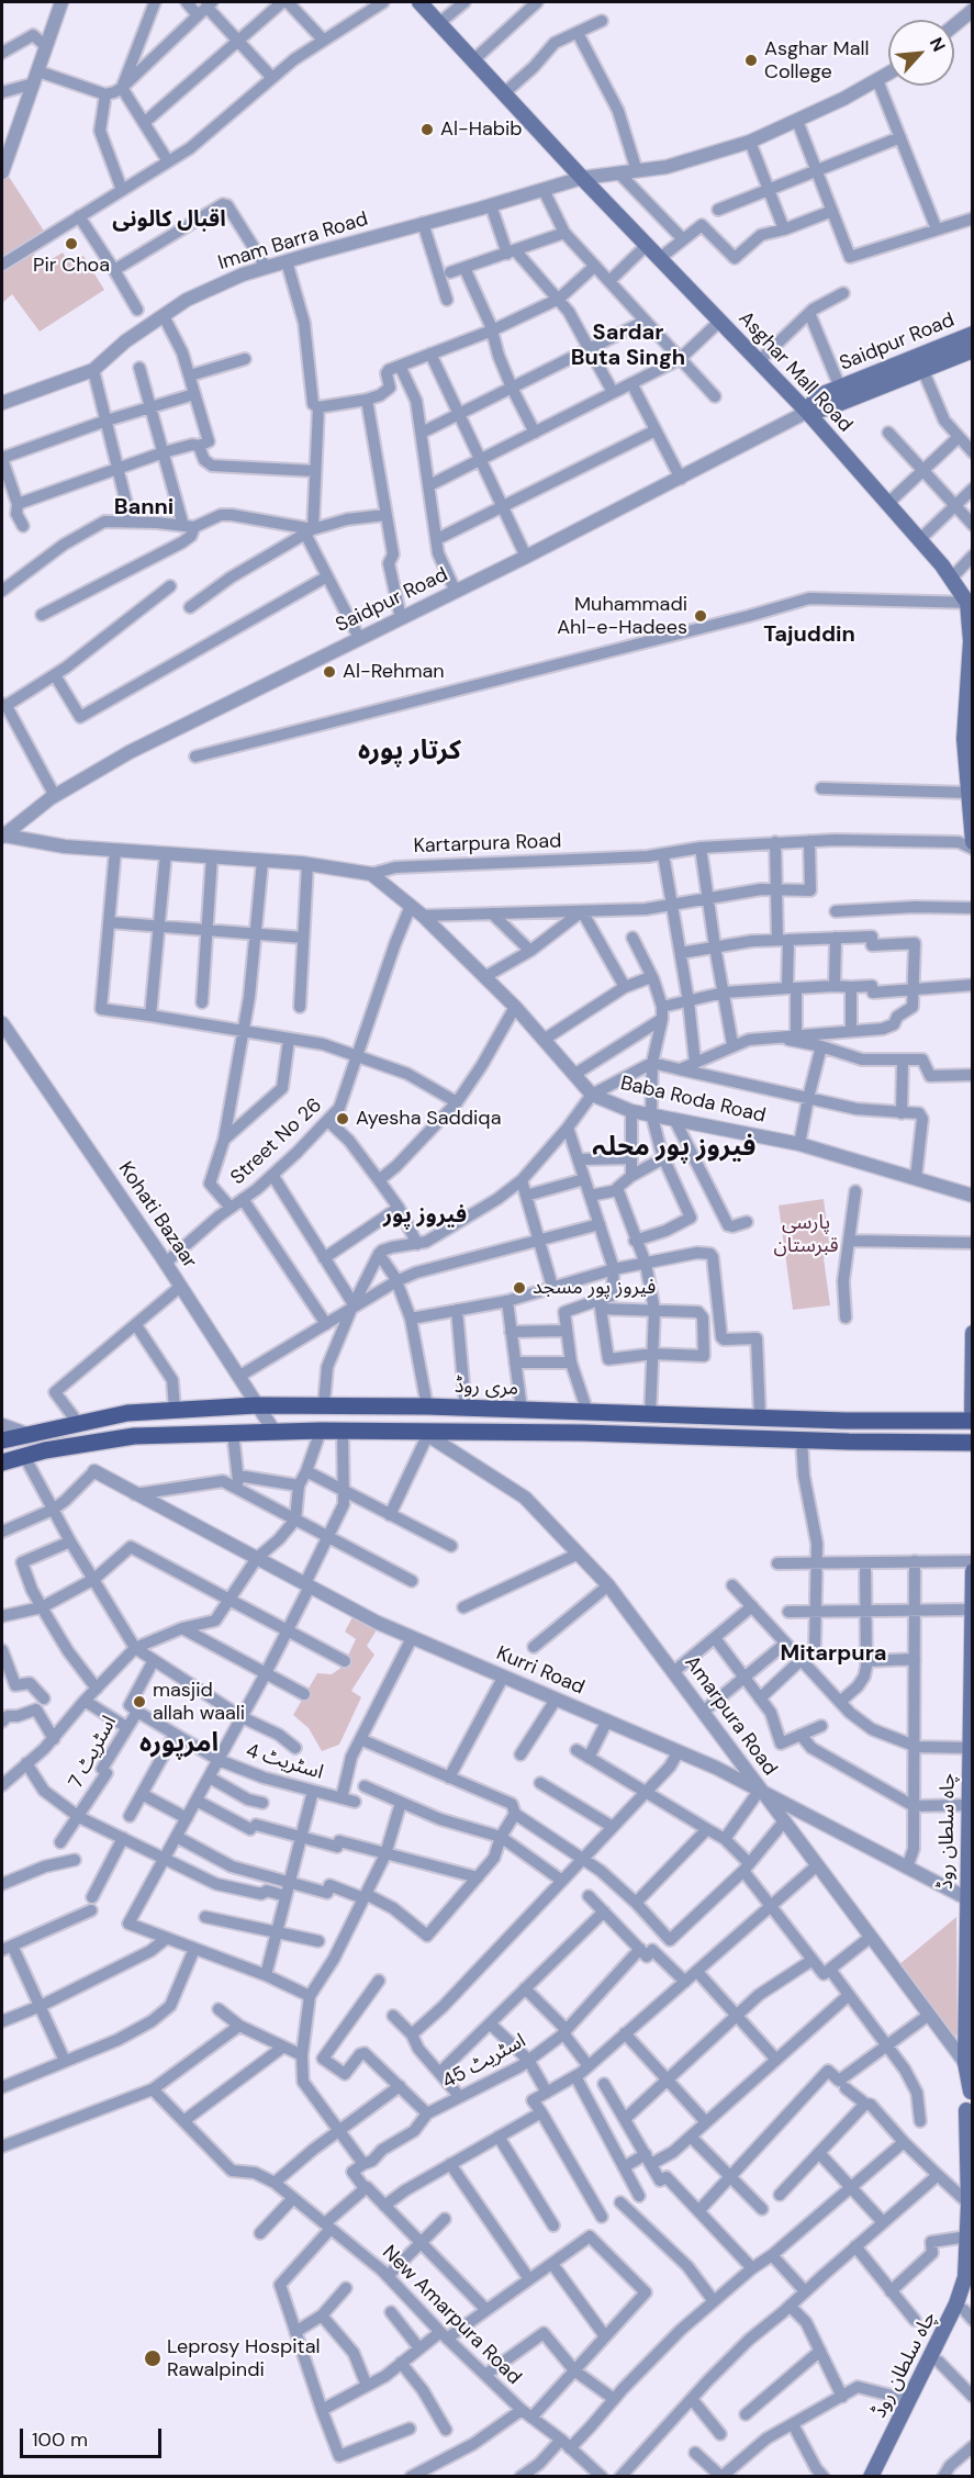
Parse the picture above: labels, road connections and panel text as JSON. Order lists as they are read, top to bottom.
{
  "streets": {
    "main road": [
      "Saidpur Road",
      "Asghar Mall Road",
      "مری روڈ",
      "چاہ سلطان روڈ"
    ],
    "street": [
      "Imam Barra Road",
      "Kartarpura Road",
      "Baba Roda Road",
      "Street No 26",
      "Kohati Bazaar",
      "Kurri Road",
      "Amarpura Road",
      "اسٹریٹ 7",
      "اسٹریٹ 4",
      "اسٹریٹ 45",
      "New Amarpura Road"
    ]
  },
  "crossings": [
    ["Imam Barra Road", "Asghar Mall Road"],
    ["Saidpur Road", "Asghar Mall Road"],
    ["Saidpur Road", "Kartarpura Road"],
    ["Kartarpura Road", "Baba Roda Road"],
    ["Baba Roda Road", "Street No 26"],
    ["Street No 26", "Kohati Bazaar"],
    ["Kohati Bazaar", "مری روڈ"],
    ["Kurri Road", "Amarpura Road"],
    ["Kurri Road", "چاہ سلطان روڈ"],
    ["Amarpura Road", "چاہ سلطان روڈ"],
    ["اسٹریٹ 7", "اسٹریٹ 4"]
  ],
  "districts": [
    "اقبال کالونی",
    "Sardar Buta Singh",
    "Banni",
    "Tajuddin",
    "کرتار پورہ",
    "فیروز پور محلہ",
    "فیروز پور",
    "Mitarpura",
    "امرپورہ"
  ],
  "parks": ["پارسی قبرستان"],
  "places": [
    "Asghar Mall College",
    "Al-Habib",
    "Pir Choa",
    "Muhammadi Ahl-e-Hadees",
    "Al-Rehman",
    "Ayesha Saddiqa",
    "فیروز پور مسجد",
    "masjid allah waali",
    "Leprosy Hospital Rawalpindi"
  ],
  "scale_bar": "100 m",
  "north": "top right"
}
